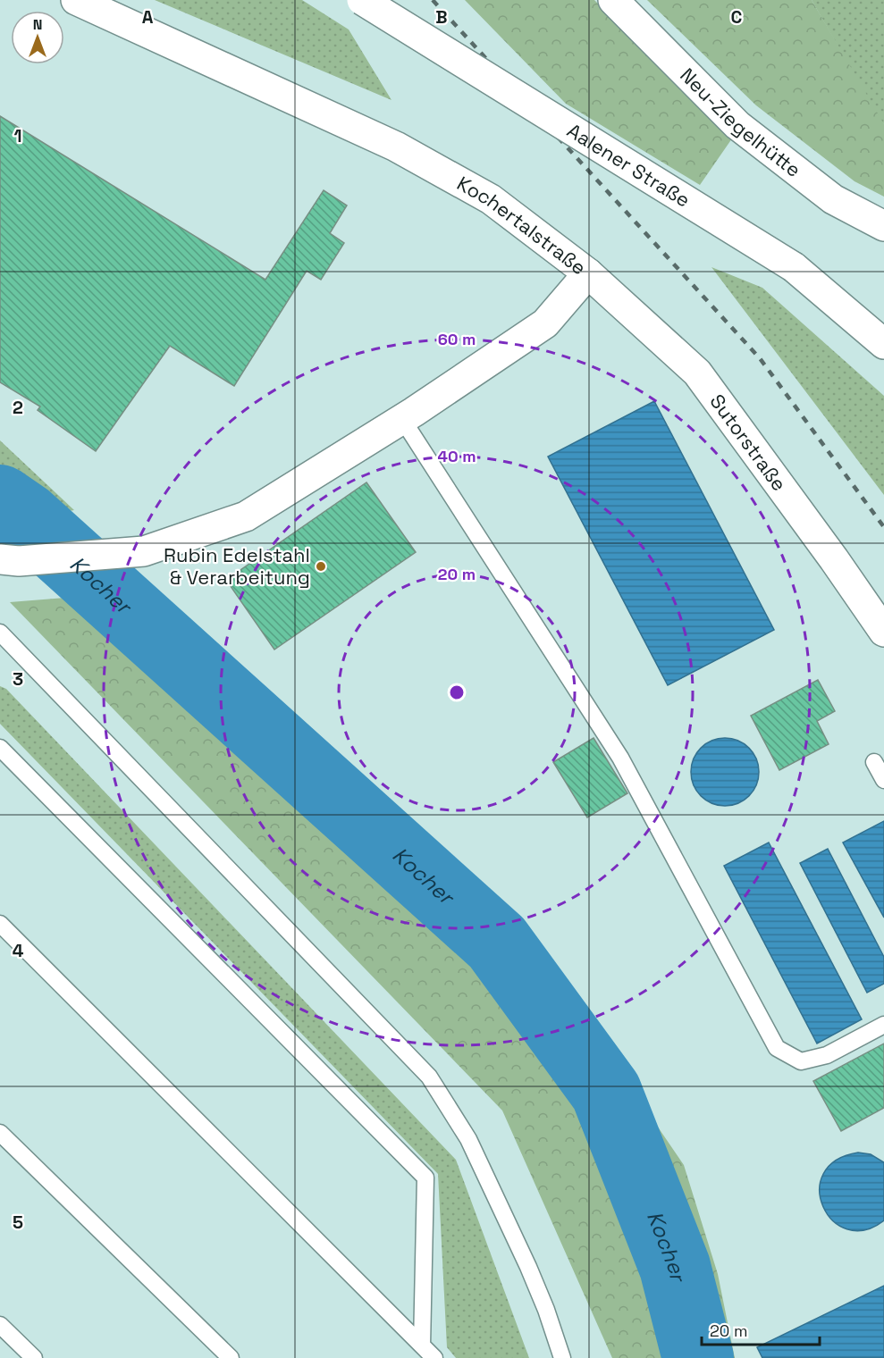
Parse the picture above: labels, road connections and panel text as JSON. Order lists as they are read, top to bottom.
{
  "streets": {
    "street": [
      "Neu-Ziegelhütte",
      "Aalener Straße",
      "Kochertalstraße",
      "Sutorstraße"
    ]
  },
  "crossings": [
    ["Kochertalstraße", "Sutorstraße"]
  ],
  "water": ["Kocher"],
  "places": ["Rubin Edelstahl & Verarbeitung"],
  "scale_bar": "20 m",
  "north": "top",
  "grid": {
    "columns": ["A", "B", "C"],
    "rows": [
      "1",
      "2",
      "3",
      "4",
      "5"
    ]
  },
  "rings": ["60 m", "40 m", "20 m"]
}
